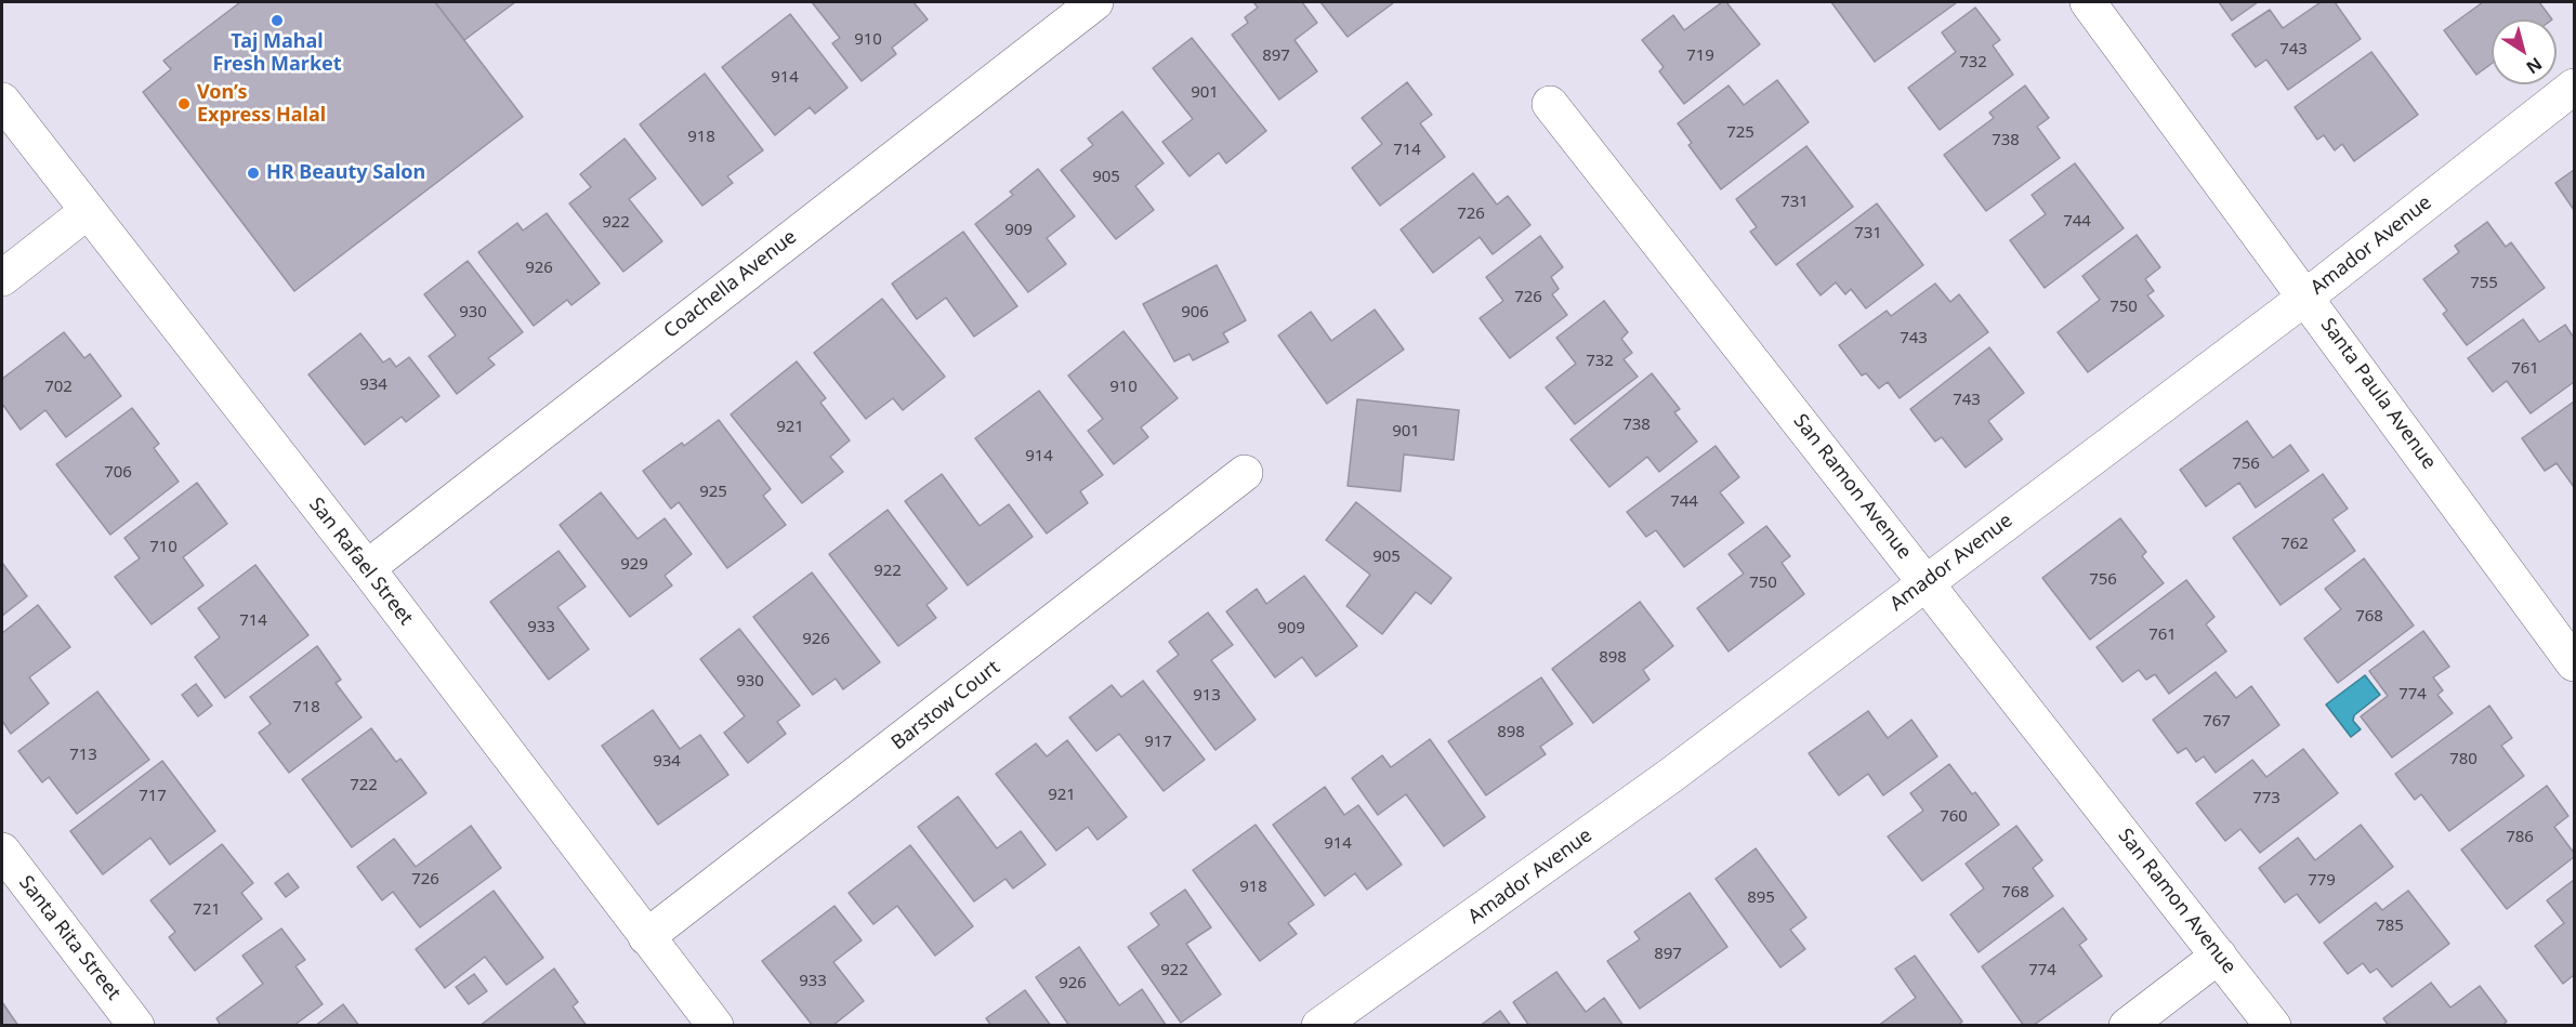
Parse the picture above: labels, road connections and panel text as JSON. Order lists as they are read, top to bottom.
{
  "streets": {
    "street": [
      "Amador Avenue",
      "Coachella Avenue",
      "Santa Paula Avenue",
      "San Ramon Avenue",
      "San Rafael Street",
      "Barstow Court",
      "Santa Rita Street"
    ]
  },
  "crossings": [
    ["Amador Avenue", "Santa Paula Avenue"],
    ["Amador Avenue", "San Ramon Avenue"],
    ["Coachella Avenue", "San Rafael Street"],
    ["San Rafael Street", "Barstow Court"]
  ],
  "places": ["Taj Mahal Fresh Market", "Von’s Express Halal", "HR Beauty Salon"],
  "house_numbers": [
    "910",
    "743",
    "897",
    "719",
    "732",
    "914",
    "901",
    "725",
    "918",
    "738",
    "714",
    "905",
    "731",
    "726",
    "744",
    "922",
    "909",
    "731",
    "926",
    "755",
    "726",
    "750",
    "930",
    "906",
    "743",
    "732",
    "761",
    "934",
    "702",
    "910",
    "743",
    "738",
    "921",
    "901",
    "914",
    "756",
    "706",
    "925",
    "744",
    "762",
    "710",
    "905",
    "929",
    "922",
    "756",
    "750",
    "768",
    "714",
    "933",
    "909",
    "761",
    "926",
    "898",
    "930",
    "774",
    "913",
    "718",
    "767",
    "898",
    "917",
    "713",
    "780",
    "934",
    "722",
    "921",
    "717",
    "773",
    "760",
    "786",
    "914",
    "726",
    "779",
    "918",
    "768",
    "895",
    "721",
    "785",
    "897",
    "922",
    "774",
    "933",
    "926"
  ],
  "north": "bottom right"
}
